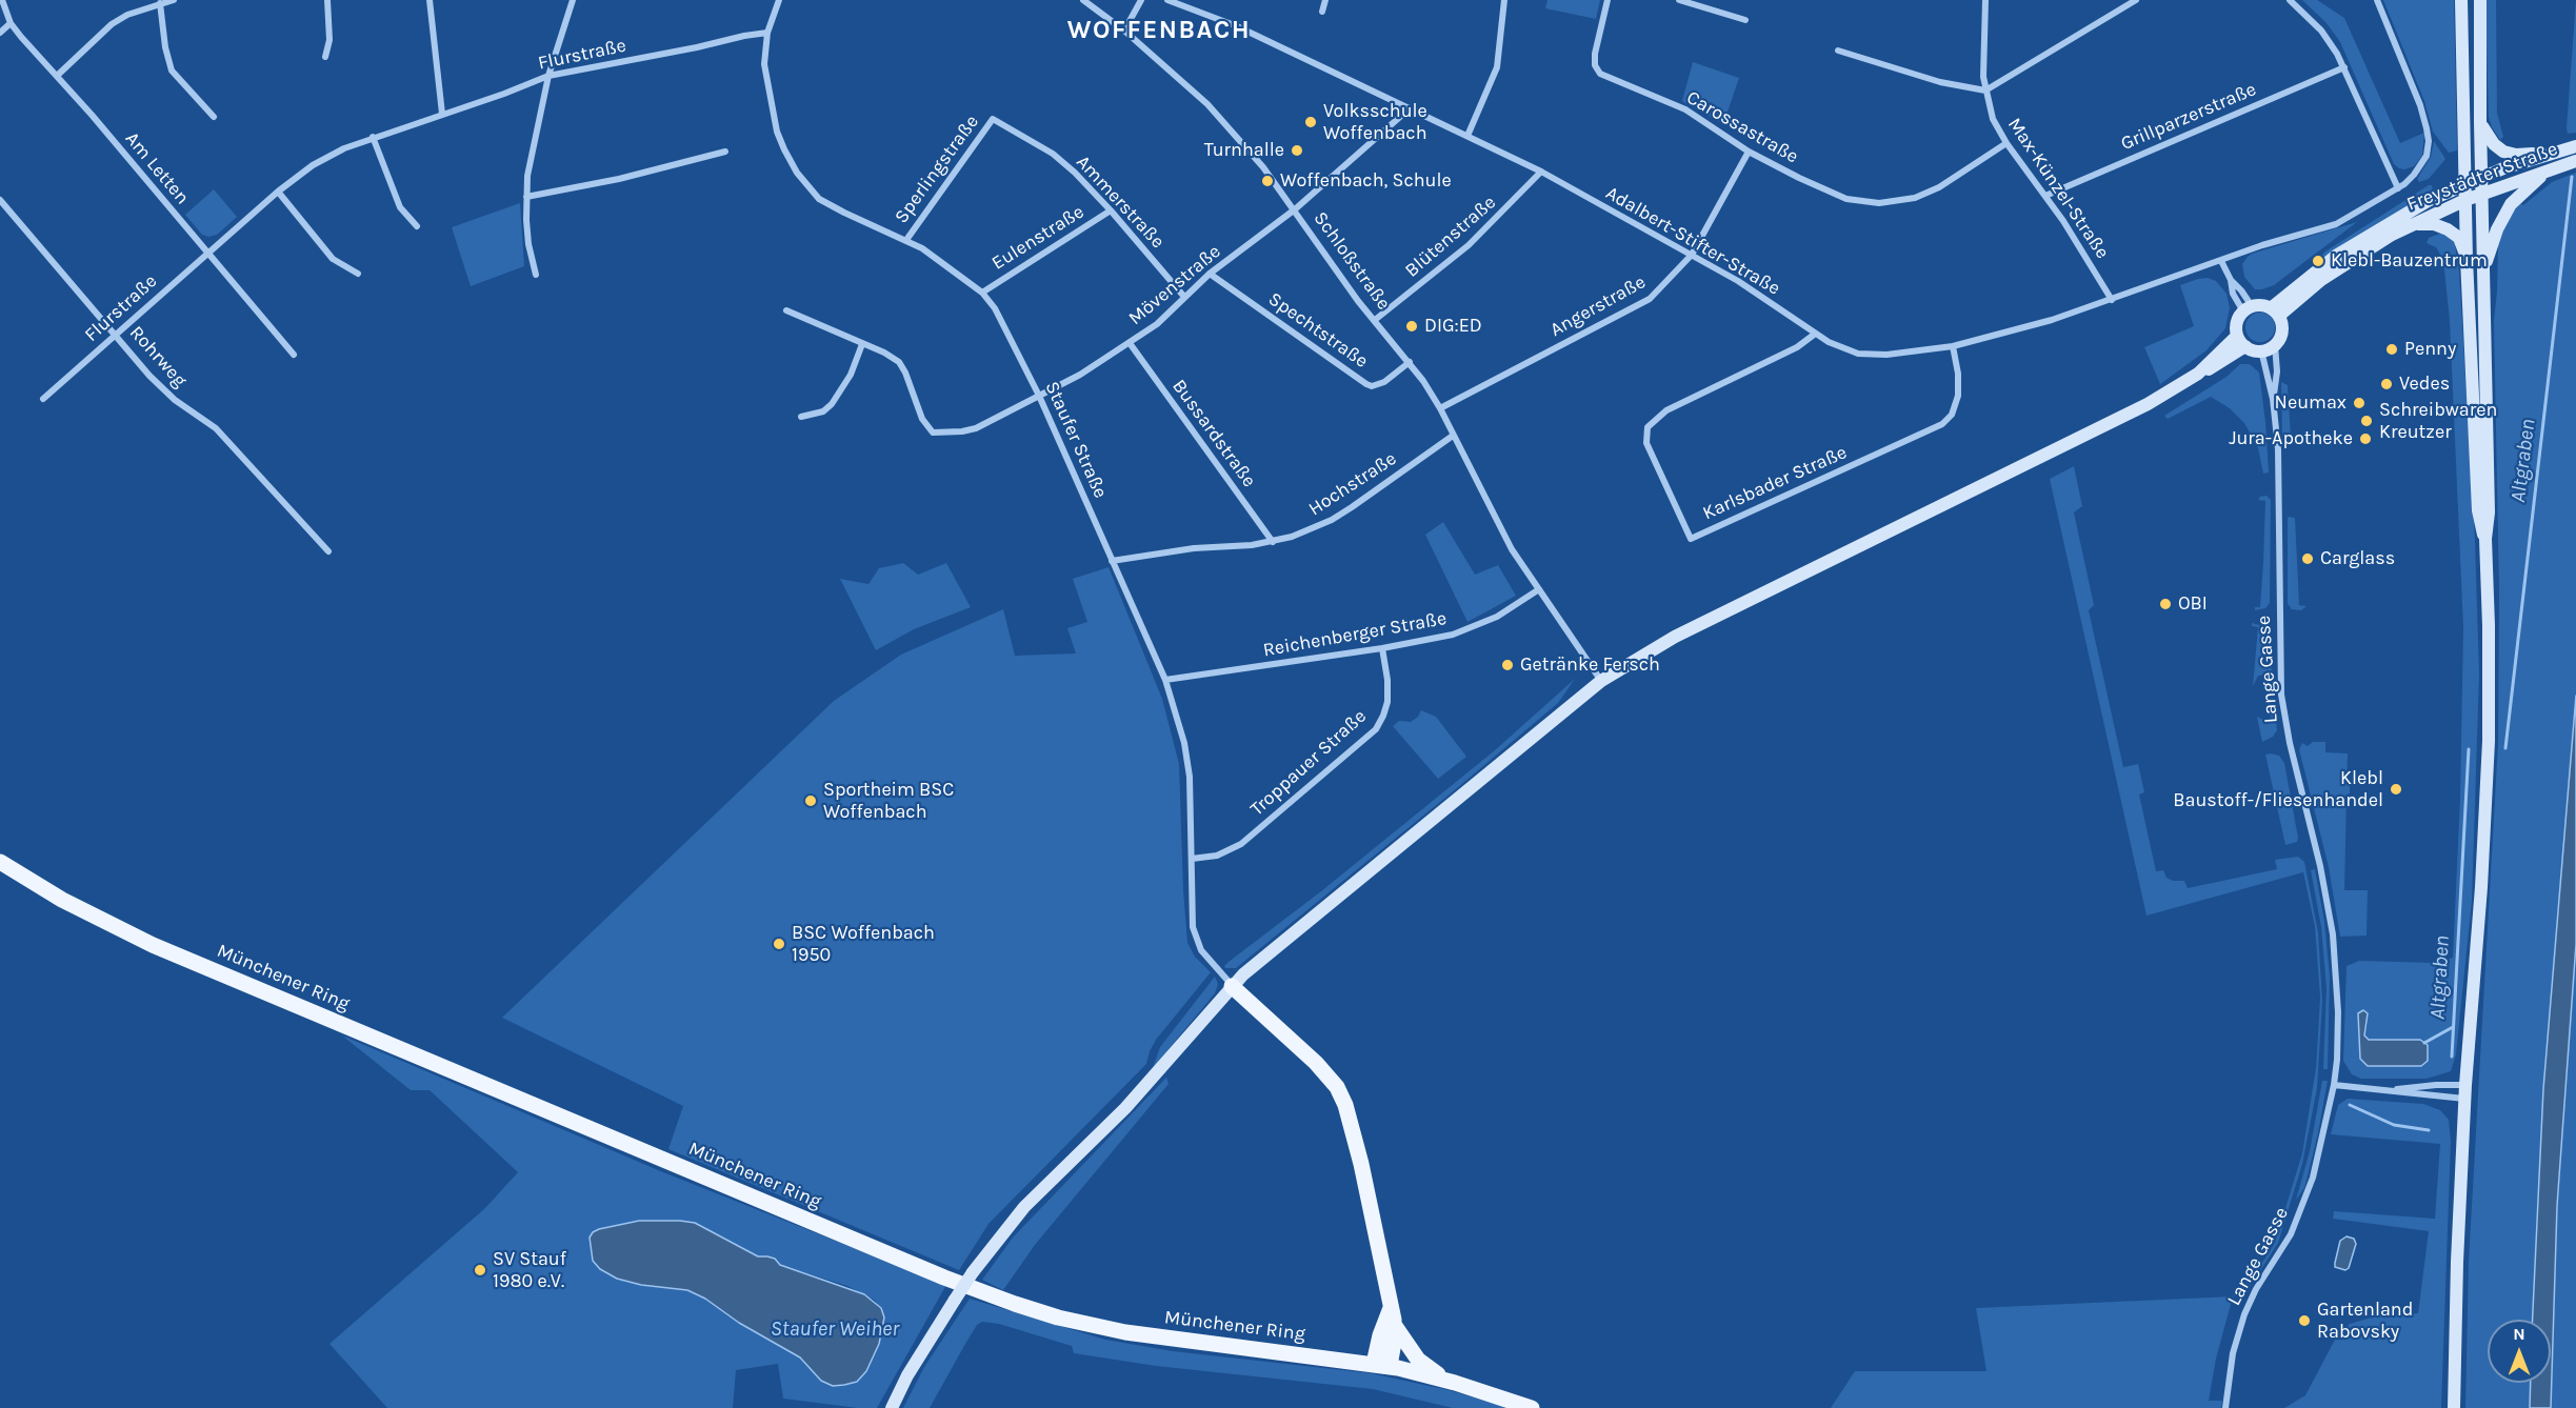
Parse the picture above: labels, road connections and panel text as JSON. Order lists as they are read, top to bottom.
{
  "streets": {
    "main road": ["Freystädter Straße", "Münchener Ring"],
    "street": [
      "Flurstraße",
      "Grillparzerstraße",
      "Carossastraße",
      "Am Letten",
      "Sperlingstraße",
      "Max-Künzel-Straße",
      "Ammerstraße",
      "Blütenstraße",
      "Eulenstraße",
      "Adalbert-Stifter-Straße",
      "Schloßstraße",
      "Mövenstraße",
      "Angerstraße",
      "Spechtstraße",
      "Rohrweg",
      "Bussardstraße",
      "Staufer Straße",
      "Karlsbader Straße",
      "Hochstraße",
      "Reichenberger Straße",
      "Lange Gasse",
      "Troppauer Straße"
    ]
  },
  "crossings": [
    ["Flurstraße", "Am Letten"],
    ["Flurstraße", "Rohrweg"],
    ["Flurstraße", "Staufer Straße"],
    ["Grillparzerstraße", "Max-Künzel-Straße"],
    ["Carossastraße", "Max-Künzel-Straße"],
    ["Carossastraße", "Angerstraße"],
    ["Sperlingstraße", "Ammerstraße"],
    ["Sperlingstraße", "Staufer Straße"],
    ["Freystädter Straße", "Lange Gasse"],
    ["Max-Künzel-Straße", "Adalbert-Stifter-Straße"],
    ["Ammerstraße", "Eulenstraße"],
    ["Ammerstraße", "Mövenstraße"],
    ["Blütenstraße", "Adalbert-Stifter-Straße"],
    ["Blütenstraße", "Schloßstraße"],
    ["Eulenstraße", "Staufer Straße"],
    ["Adalbert-Stifter-Straße", "Mövenstraße"],
    ["Adalbert-Stifter-Straße", "Angerstraße"],
    ["Adalbert-Stifter-Straße", "Karlsbader Straße"],
    ["Schloßstraße", "Mövenstraße"],
    ["Schloßstraße", "Angerstraße"],
    ["Schloßstraße", "Spechtstraße"],
    ["Schloßstraße", "Hochstraße"],
    ["Schloßstraße", "Reichenberger Straße"],
    ["Mövenstraße", "Spechtstraße"],
    ["Mövenstraße", "Bussardstraße"],
    ["Mövenstraße", "Staufer Straße"],
    ["Bussardstraße", "Hochstraße"],
    ["Staufer Straße", "Hochstraße"],
    ["Staufer Straße", "Reichenberger Straße"],
    ["Staufer Straße", "Troppauer Straße"],
    ["Reichenberger Straße", "Troppauer Straße"]
  ],
  "districts": ["WOFFENBACH"],
  "water": ["Altgraben", "Staufer Weiher"],
  "places": [
    "Volksschule Woffenbach",
    "Turnhalle",
    "Woffenbach, Schule",
    "Klebl-Bauzentrum",
    "DIG:ED",
    "Penny",
    "Vedes",
    "Neumax",
    "Schreibwaren Kreutzer",
    "Jura-Apotheke",
    "Carglass",
    "OBI",
    "Getränke Fersch",
    "Klebl Baustoff-/Fliesenhandel",
    "Sportheim BSC Woffenbach",
    "BSC Woffenbach 1950",
    "SV Stauf 1980 e.V.",
    "Gartenland Rabovsky"
  ],
  "north": "top"
}
